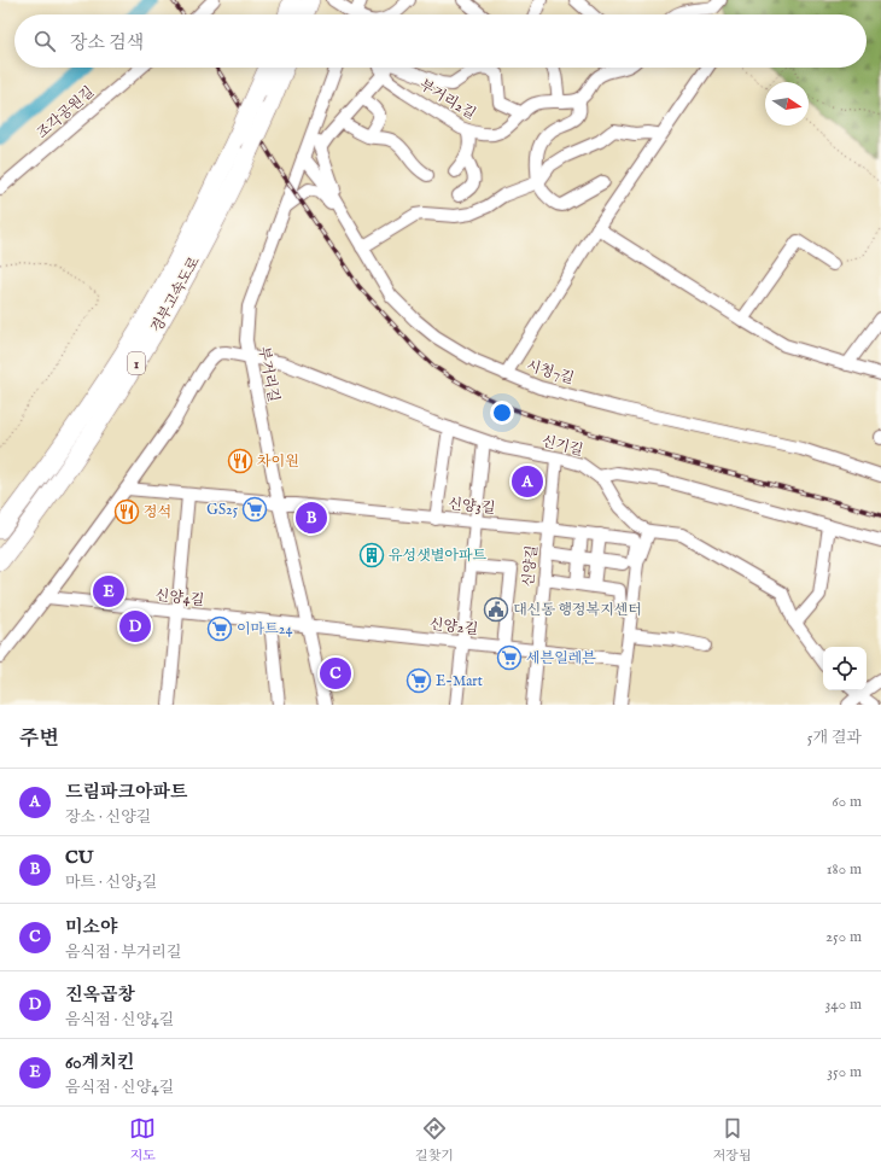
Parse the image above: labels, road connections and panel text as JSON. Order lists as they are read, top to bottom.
{
  "streets": {
    "highway": ["경부고속도로", "1"],
    "street": [
      "부거리2길",
      "조각공원길",
      "시청7길",
      "부거리길",
      "신기길",
      "신양3길",
      "신양길",
      "신양4길",
      "신양2길"
    ]
  },
  "crossings": [
    ["시청7길", "부거리길"],
    ["부거리길", "신기길"],
    ["부거리길", "신양3길"],
    ["부거리길", "신양4길"],
    ["부거리길", "신양2길"],
    ["신기길", "신양길"],
    ["신기길", "신양4길"],
    ["신양3길", "신양길"],
    ["신양길", "신양2길"],
    ["신양4길", "신양2길"]
  ],
  "places": {
    "restaurant": ["차이원", "정석"],
    "supermarket": [
      "GS25",
      "이마트24",
      "세븐일레븐",
      "E-Mart"
    ],
    "building": ["유성샛별아파트"],
    "public building": ["대신동 행정복지센터"]
  },
  "north": "right",
  "page": {
    "search": "장소 검색",
    "pins": [
      "A",
      "B",
      "E",
      "D",
      "C"
    ],
    "heading": ["주변", "5개 결과"],
    "list": [
      {
        "mark": "A",
        "name": "드림파크아파트",
        "note": "장소 · 신양길",
        "value": "60 m"
      },
      {
        "mark": "B",
        "name": "CU",
        "note": "마트 · 신양3길",
        "value": "180 m"
      },
      {
        "mark": "C",
        "name": "미소야",
        "note": "음식점 · 부거리길",
        "value": "250 m"
      },
      {
        "mark": "D",
        "name": "진옥곱창",
        "note": "음식점 · 신양4길",
        "value": "340 m"
      },
      {
        "mark": "E",
        "name": "60계치킨",
        "note": "음식점 · 신양4길",
        "value": "350 m"
      }
    ],
    "nav": ["지도", "길찾기", "저장됨"]
  }
}
